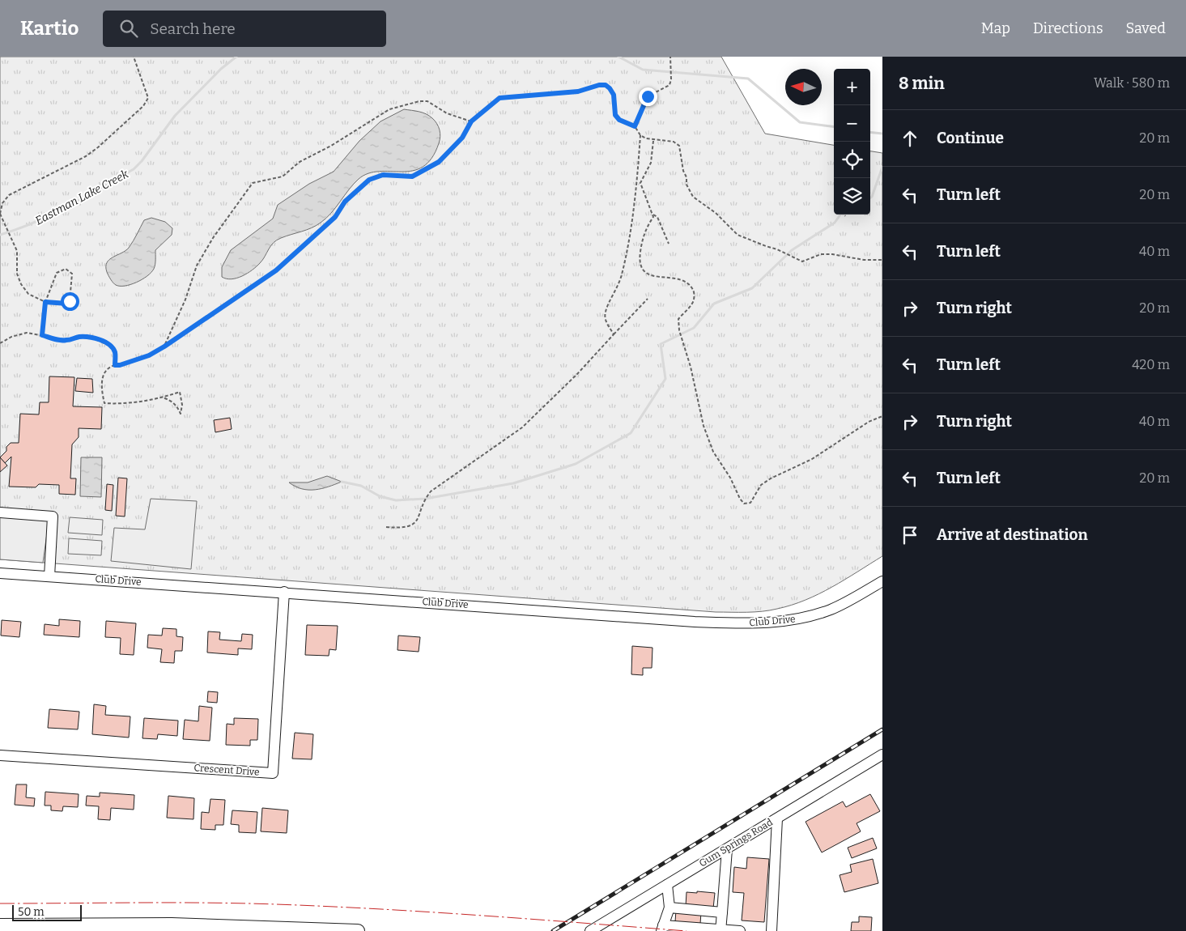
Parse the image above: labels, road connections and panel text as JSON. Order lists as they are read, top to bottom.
{
  "streets": {
    "street": ["Club Drive", "Crescent Drive", "Gum Springs Road"]
  },
  "crossings": [
    ["Club Drive", "Crescent Drive"]
  ],
  "water": ["Eastman Lake Creek"],
  "scale_bar": "50 m",
  "north": "left",
  "page": {
    "header": "Kartio",
    "search": "Search here",
    "nav": ["Map", "Directions", "Saved"],
    "heading": ["8 min", "Walk · 580 m"],
    "map_buttons": ["+", "−"],
    "list": [
      ["Continue", "20 m"],
      ["Turn left", "20 m"],
      ["Turn left", "40 m"],
      ["Turn right", "20 m"],
      ["Turn left", "420 m"],
      ["Turn right", "40 m"],
      ["Turn left", "20 m"],
      "Arrive at destination"
    ],
    "scale": "50 m"
  }
}
